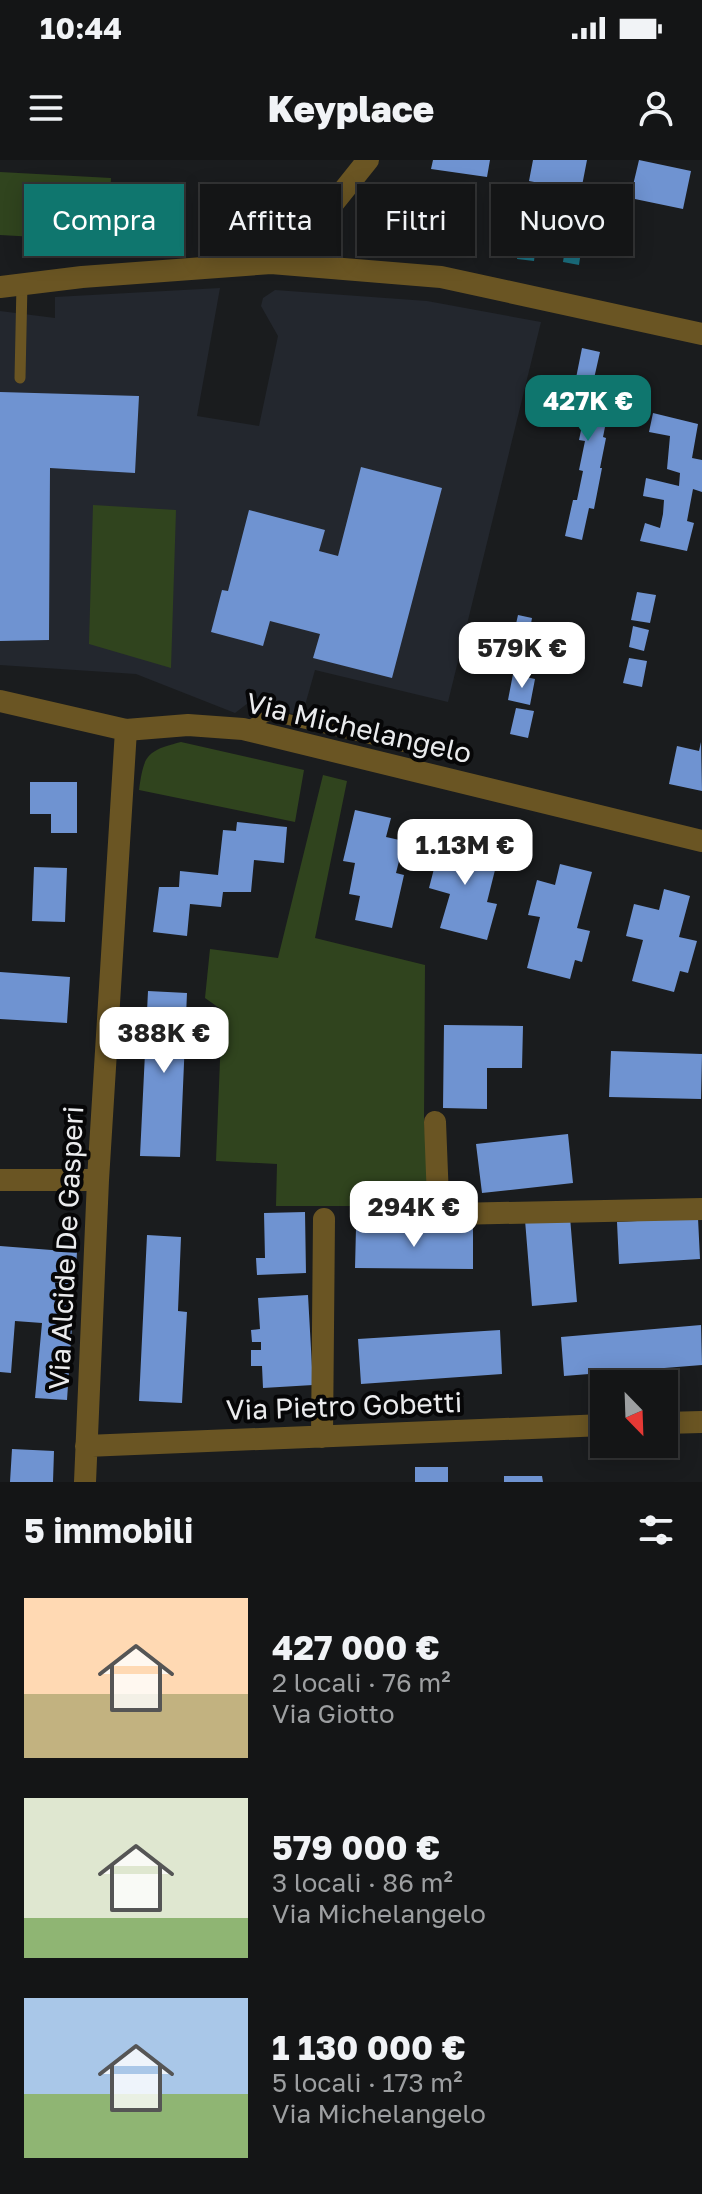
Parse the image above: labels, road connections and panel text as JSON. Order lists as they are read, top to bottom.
{
  "streets": {
    "street": ["Via Michelangelo", "Via Alcide De Gasperi", "Via Pietro Gobetti"]
  },
  "crossings": [
    ["Via Michelangelo", "Via Alcide De Gasperi"],
    ["Via Alcide De Gasperi", "Via Pietro Gobetti"]
  ],
  "north": "bottom right",
  "page": {
    "status": "10:44",
    "header": "Keyplace",
    "chip": [
      "Compra",
      "Affitta",
      "Filtri",
      "Nuovo"
    ],
    "price": [
      "427K €",
      "579K €",
      "1.13M €",
      "388K €",
      "294K €"
    ],
    "heading": "5 immobili",
    "list": [
      {
        "name": "427 000 €",
        "note": "2 locali · 76 m² · Via Giotto"
      },
      {
        "name": "579 000 €",
        "note": "3 locali · 86 m² · Via Michelangelo"
      },
      {
        "name": "1 130 000 €",
        "note": "5 locali · 173 m² · Via Michelangelo"
      }
    ]
  }
}
